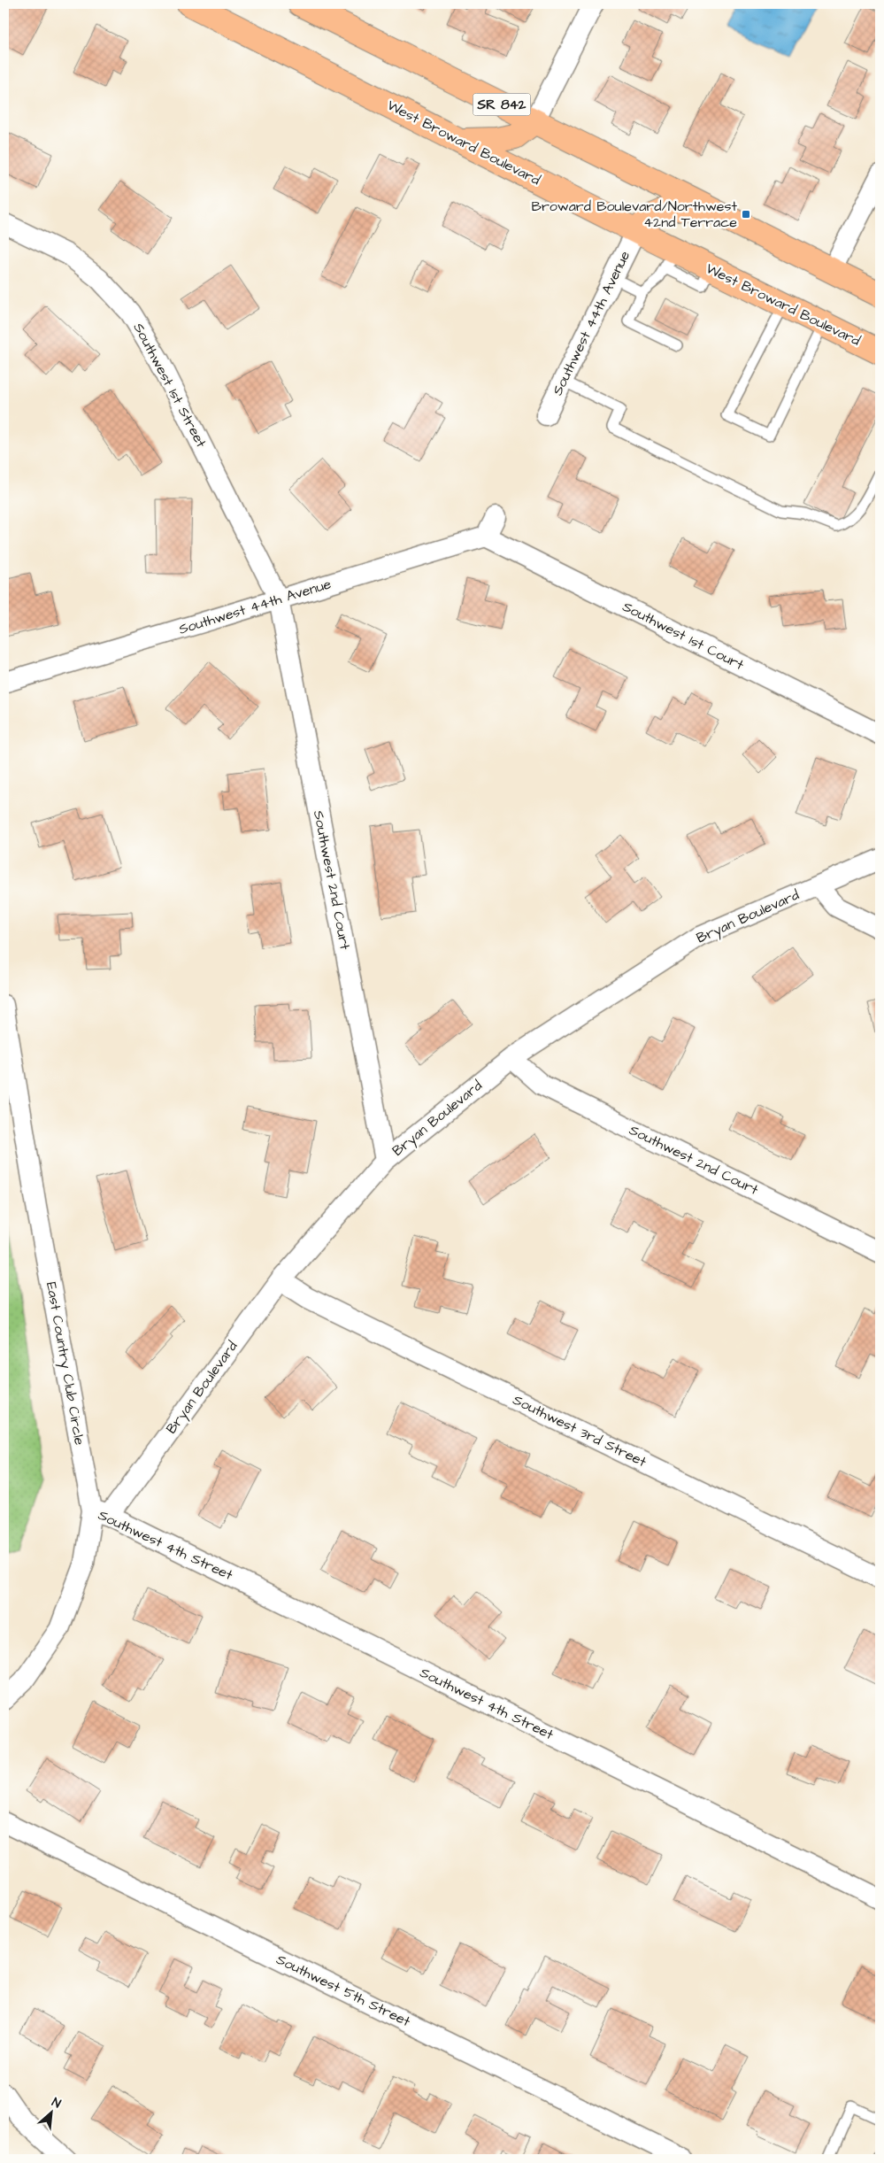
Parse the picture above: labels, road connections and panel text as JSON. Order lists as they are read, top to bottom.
{
  "streets": {
    "main road": ["SR 842", "West Broward Boulevard"],
    "street": [
      "Southwest 44th Avenue",
      "Southwest 1st Street",
      "Southwest 1st Court",
      "Southwest 2nd Court",
      "Bryan Boulevard",
      "East Country Club Circle",
      "Southwest 3rd Street",
      "Southwest 4th Street",
      "Southwest 5th Street"
    ]
  },
  "crossings": [
    ["West Broward Boulevard", "Southwest 44th Avenue"],
    ["Southwest 44th Avenue", "Southwest 1st Street"],
    ["Southwest 44th Avenue", "Southwest 1st Court"],
    ["Southwest 44th Avenue", "Southwest 2nd Court"],
    ["Southwest 1st Street", "Southwest 2nd Court"],
    ["Southwest 2nd Court", "Bryan Boulevard"],
    ["Bryan Boulevard", "East Country Club Circle"],
    ["Bryan Boulevard", "Southwest 3rd Street"],
    ["Bryan Boulevard", "Southwest 4th Street"],
    ["East Country Club Circle", "Southwest 4th Street"]
  ],
  "places": {
    "transit": ["Broward Boulevard/Northwest 42nd Terrace"]
  },
  "north": "top right"
}
